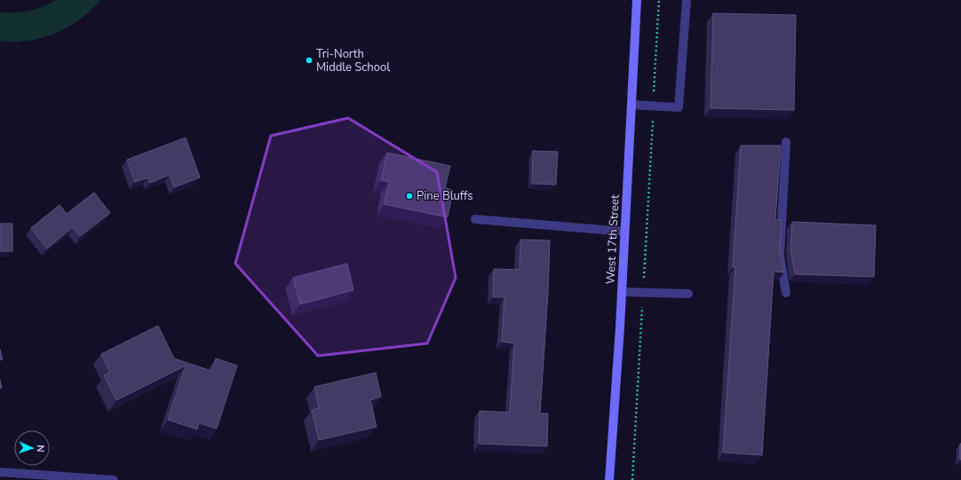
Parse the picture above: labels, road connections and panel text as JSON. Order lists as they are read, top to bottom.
{
  "streets": {
    "main road": ["West 17th Street"]
  },
  "places": ["Tri-North Middle School", "Pine Bluffs"],
  "north": "right"
}
